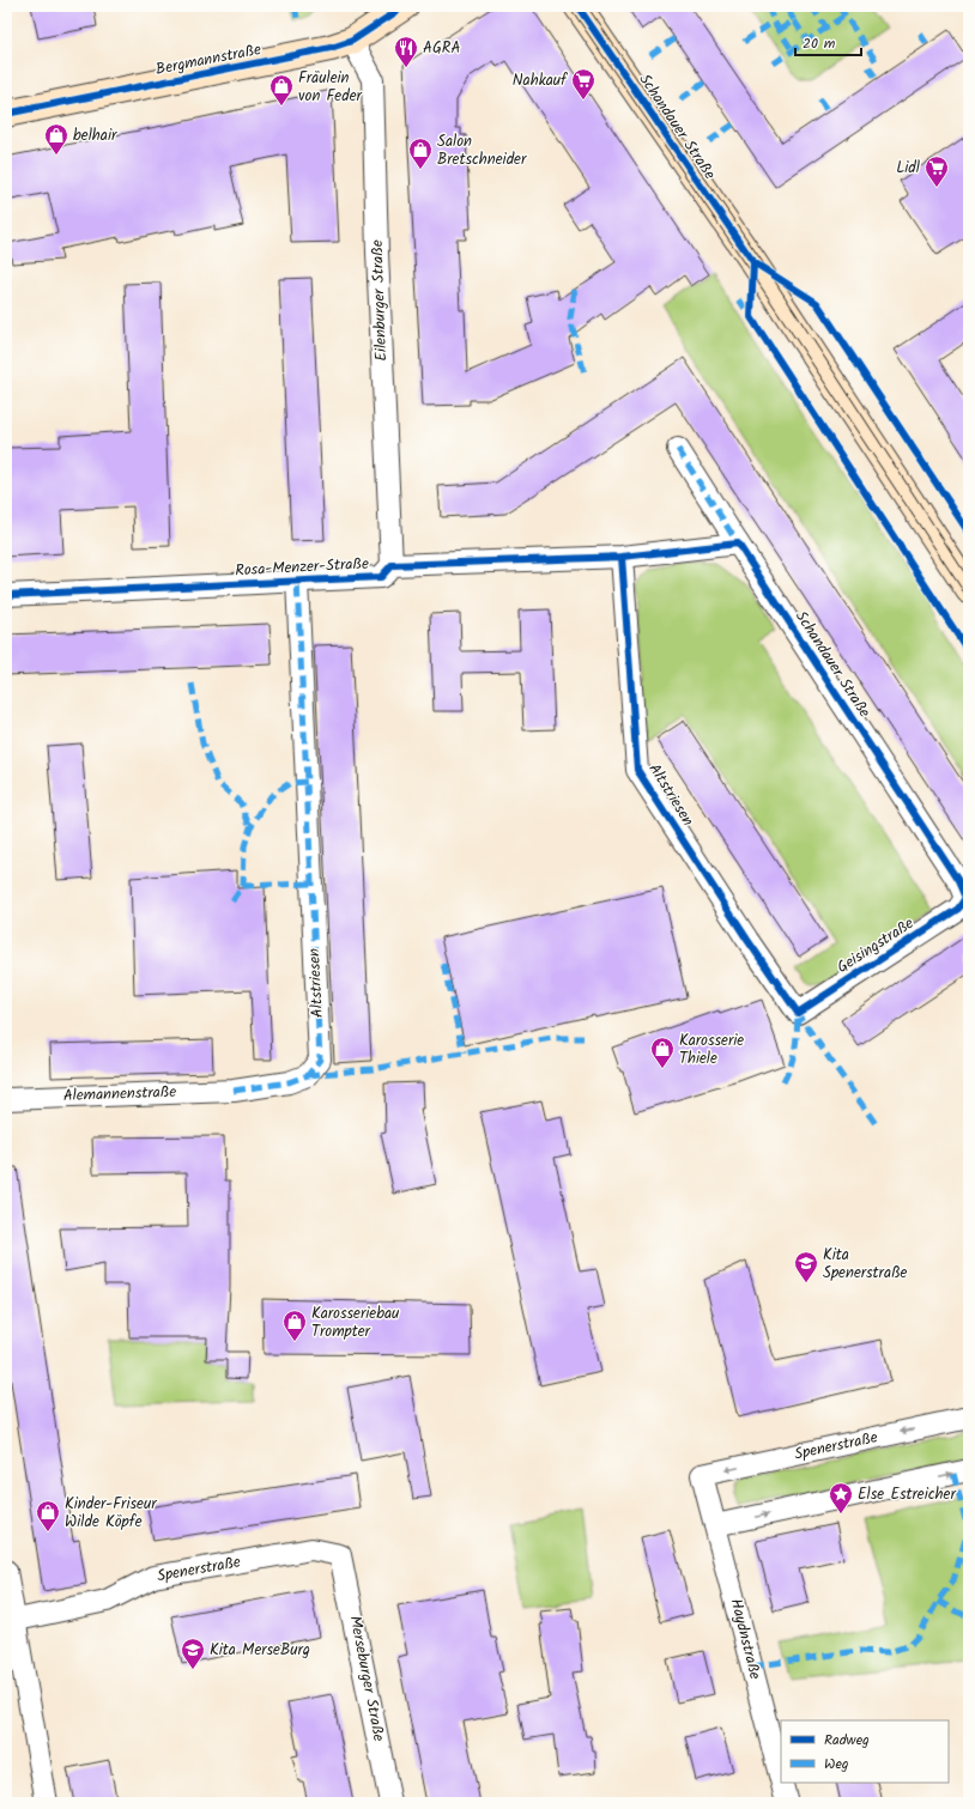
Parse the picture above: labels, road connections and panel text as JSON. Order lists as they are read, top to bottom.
{
  "streets": {
    "main road": ["Bergmannstraße", "Schandauer Straße"],
    "street": [
      "Eilenburger Straße",
      "Rosa-Menzer-Straße",
      "Altstriesen",
      "Geisingstraße",
      "Alemannenstraße",
      "Spenerstraße",
      "Haydnstraße",
      "Merseburger Straße"
    ]
  },
  "crossings": [
    ["Bergmannstraße", "Eilenburger Straße"],
    ["Schandauer Straße", "Geisingstraße"],
    ["Eilenburger Straße", "Rosa-Menzer-Straße"],
    ["Rosa-Menzer-Straße", "Altstriesen"],
    ["Altstriesen", "Geisingstraße"],
    ["Altstriesen", "Alemannenstraße"],
    ["Spenerstraße", "Haydnstraße"],
    ["Spenerstraße", "Merseburger Straße"]
  ],
  "places": {
    "restaurant": ["AGRA"],
    "supermarket": ["Nahkauf", "Lidl"],
    "shop": [
      "Fräulein von Feder",
      "belhair",
      "Salon Bretschneider",
      "Karosserie Thiele",
      "Karosseriebau Trompter",
      "Kinder-Friseur Wilde Köpfe"
    ],
    "school or university": ["Kita Spenerstraße", "Kita MerseBurg"],
    "place": ["Else Estreicher"]
  },
  "legend": ["Radweg", "Weg"],
  "scale_bar": "20 m"
}
